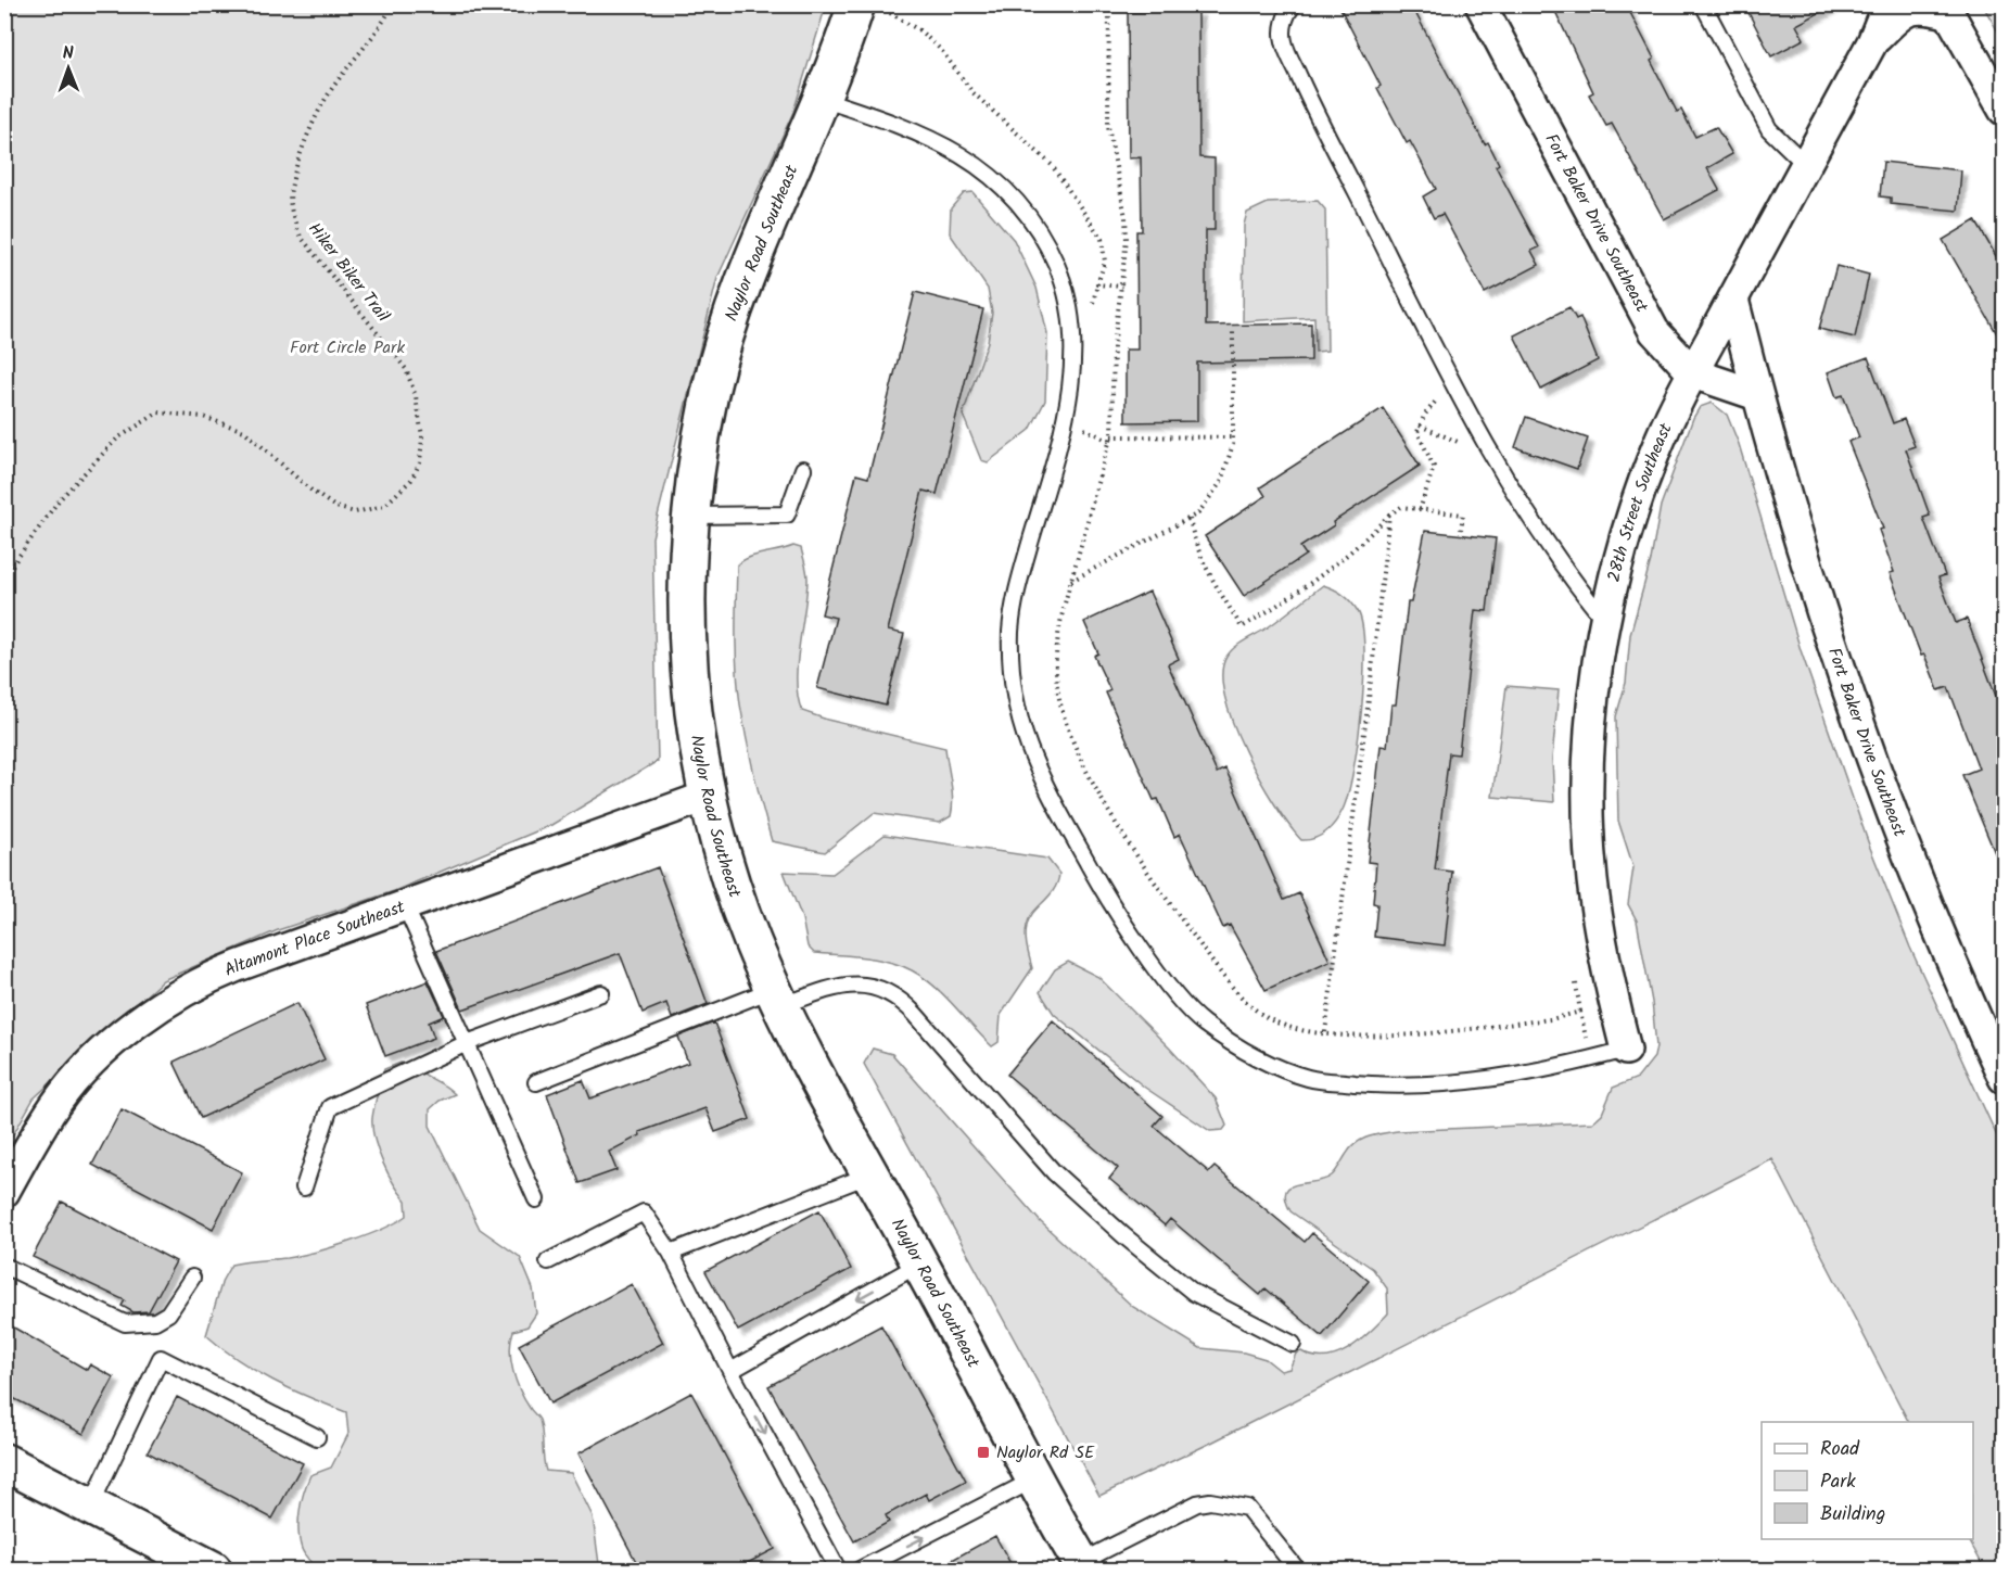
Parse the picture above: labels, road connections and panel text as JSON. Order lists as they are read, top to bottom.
{
  "streets": {
    "street": [
      "Fort Baker Drive Southeast",
      "Naylor Road Southeast",
      "28th Street Southeast",
      "Altamont Place Southeast"
    ],
    "path": ["Hiker Biker Trail"]
  },
  "crossings": [
    ["Fort Baker Drive Southeast", "28th Street Southeast"],
    ["Naylor Road Southeast", "Altamont Place Southeast"]
  ],
  "parks": ["Fort Circle Park"],
  "places": {
    "transit": ["Naylor Rd SE"]
  },
  "legend": ["Road", "Park", "Building"],
  "north": "top"
}
